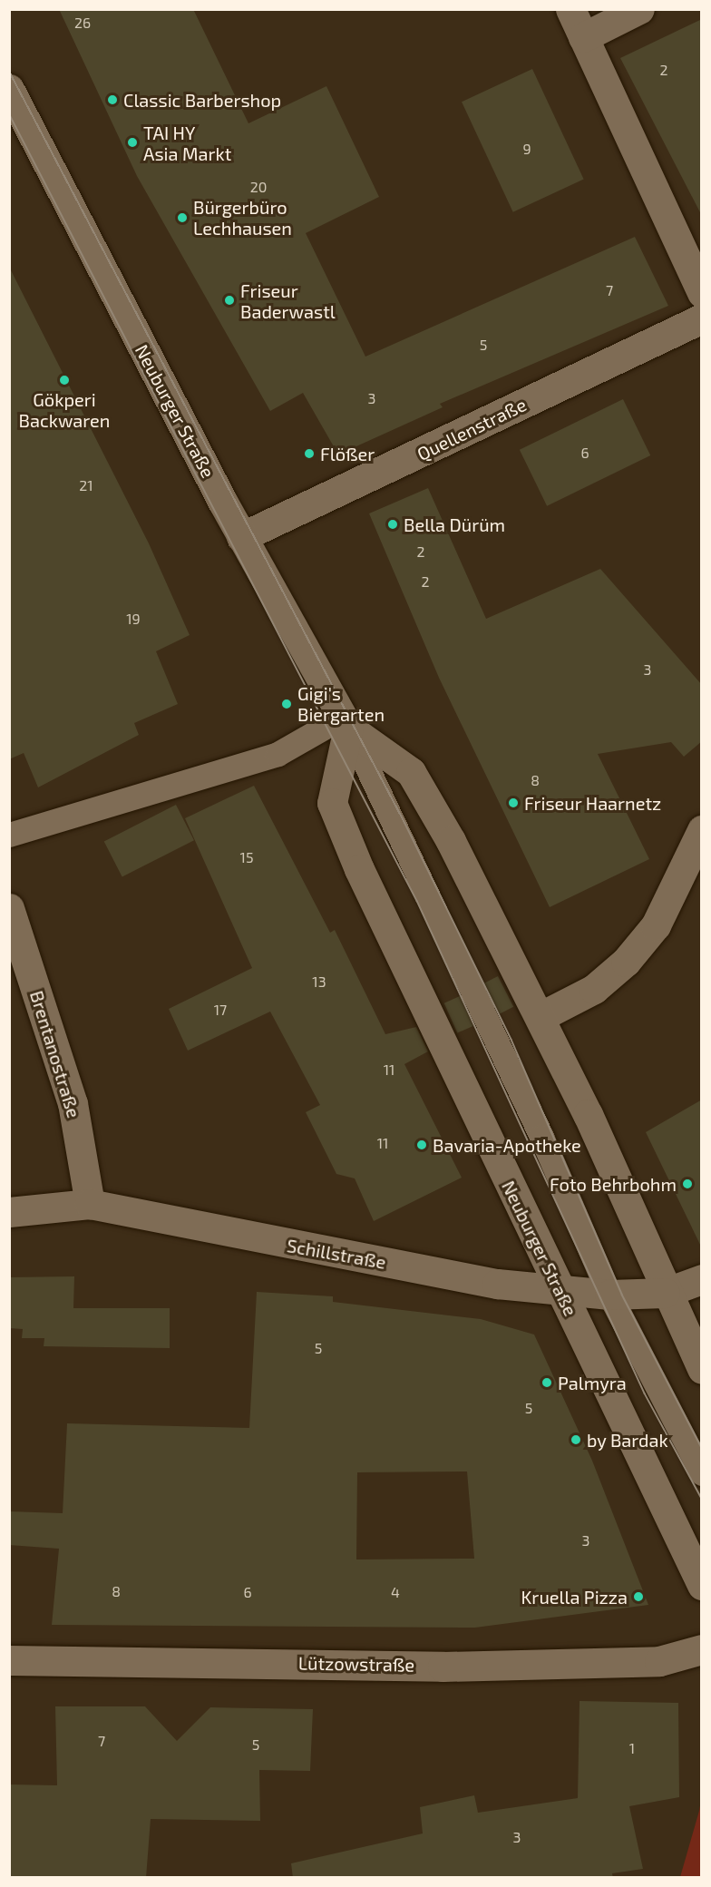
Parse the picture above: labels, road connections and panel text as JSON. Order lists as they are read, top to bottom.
{
  "streets": {
    "street": [
      "Neuburger Straße",
      "Quellenstraße",
      "Brentanostraße",
      "Schillstraße",
      "Lützowstraße"
    ]
  },
  "crossings": [
    ["Neuburger Straße", "Quellenstraße"],
    ["Neuburger Straße", "Schillstraße"],
    ["Brentanostraße", "Schillstraße"]
  ],
  "places": [
    "Classic Barbershop",
    "TAI HY Asia Markt",
    "Bürgerbüro Lechhausen",
    "Friseur Baderwastl",
    "Gökperi Backwaren",
    "Flößer",
    "Bella Dürüm",
    "Gigi's Biergarten",
    "Friseur Haarnetz",
    "Bavaria-Apotheke",
    "Foto Behrbohm",
    "Palmyra",
    "by Bardak",
    "Kruella Pizza"
  ],
  "house_numbers": [
    "26",
    "2",
    "9",
    "20",
    "7",
    "5",
    "3",
    "6",
    "21",
    "2",
    "2",
    "19",
    "3",
    "8",
    "15",
    "13",
    "17",
    "11",
    "11",
    "5",
    "5",
    "3",
    "8",
    "6",
    "4",
    "7",
    "5",
    "1",
    "3"
  ]
}
